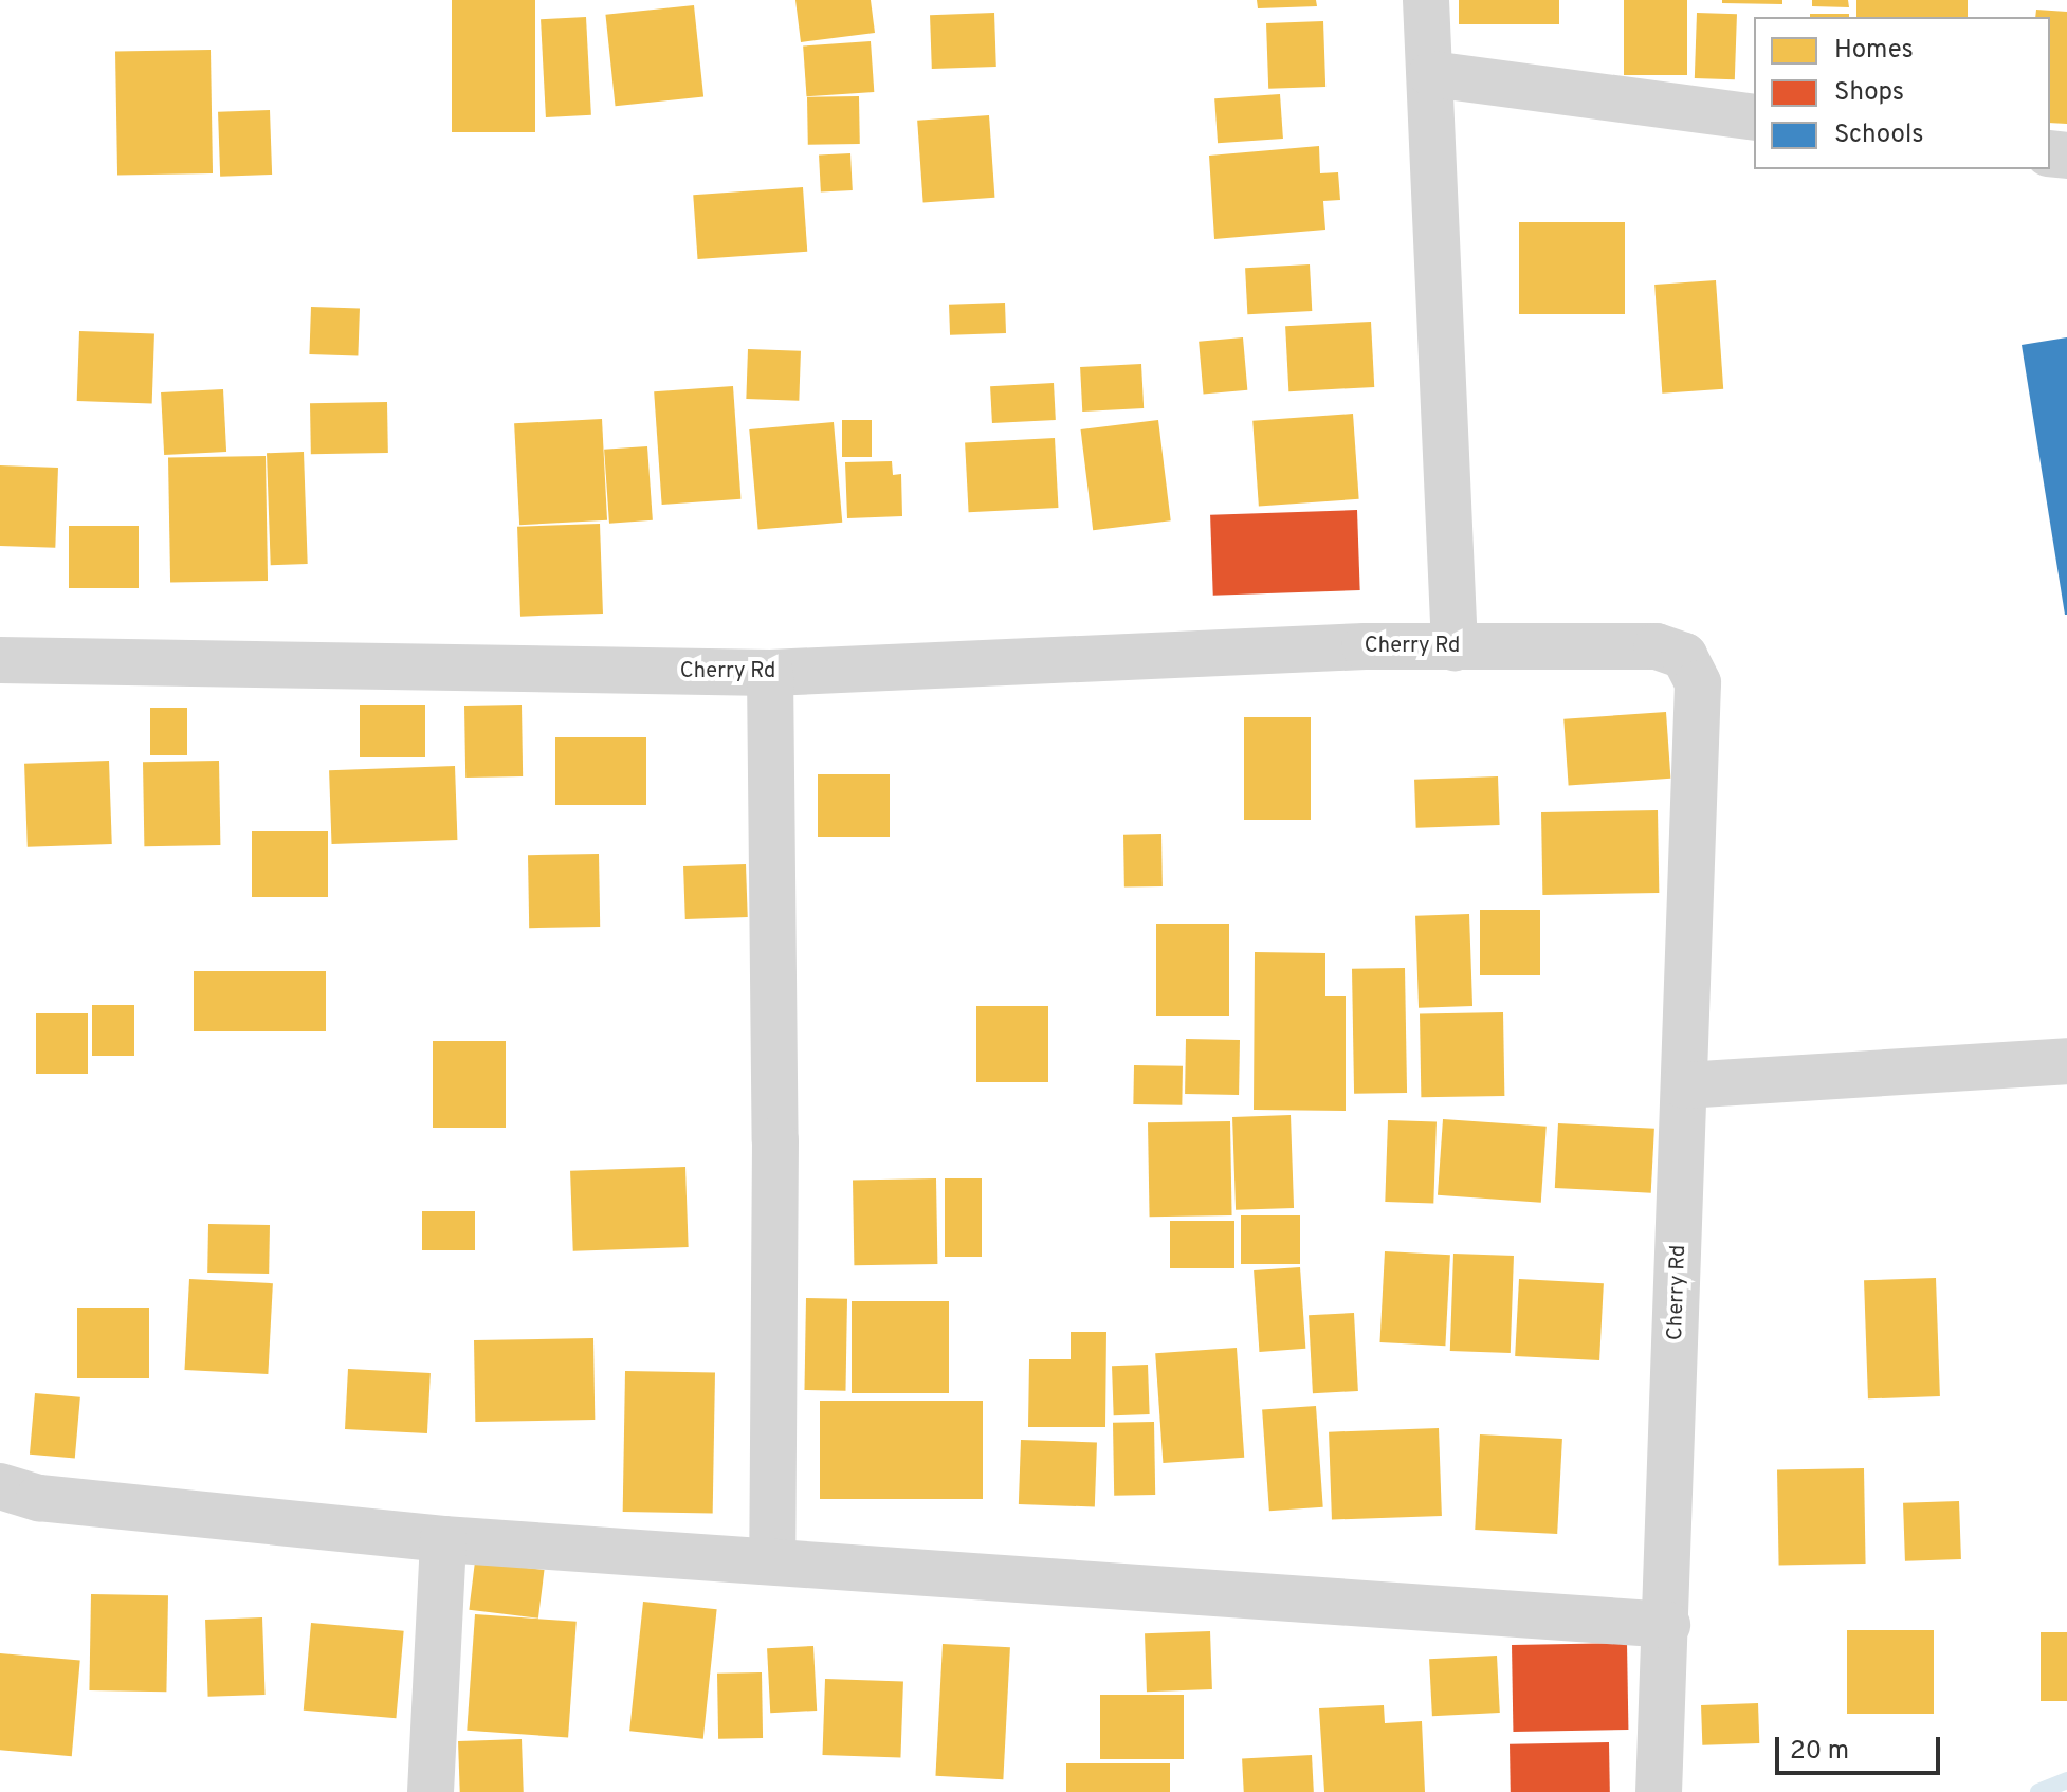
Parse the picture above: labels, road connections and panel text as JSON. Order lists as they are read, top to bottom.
{
  "streets": {
    "street": ["Cherry Rd"]
  },
  "legend": ["Homes", "Shops", "Schools"],
  "scale_bar": "20 m"
}
